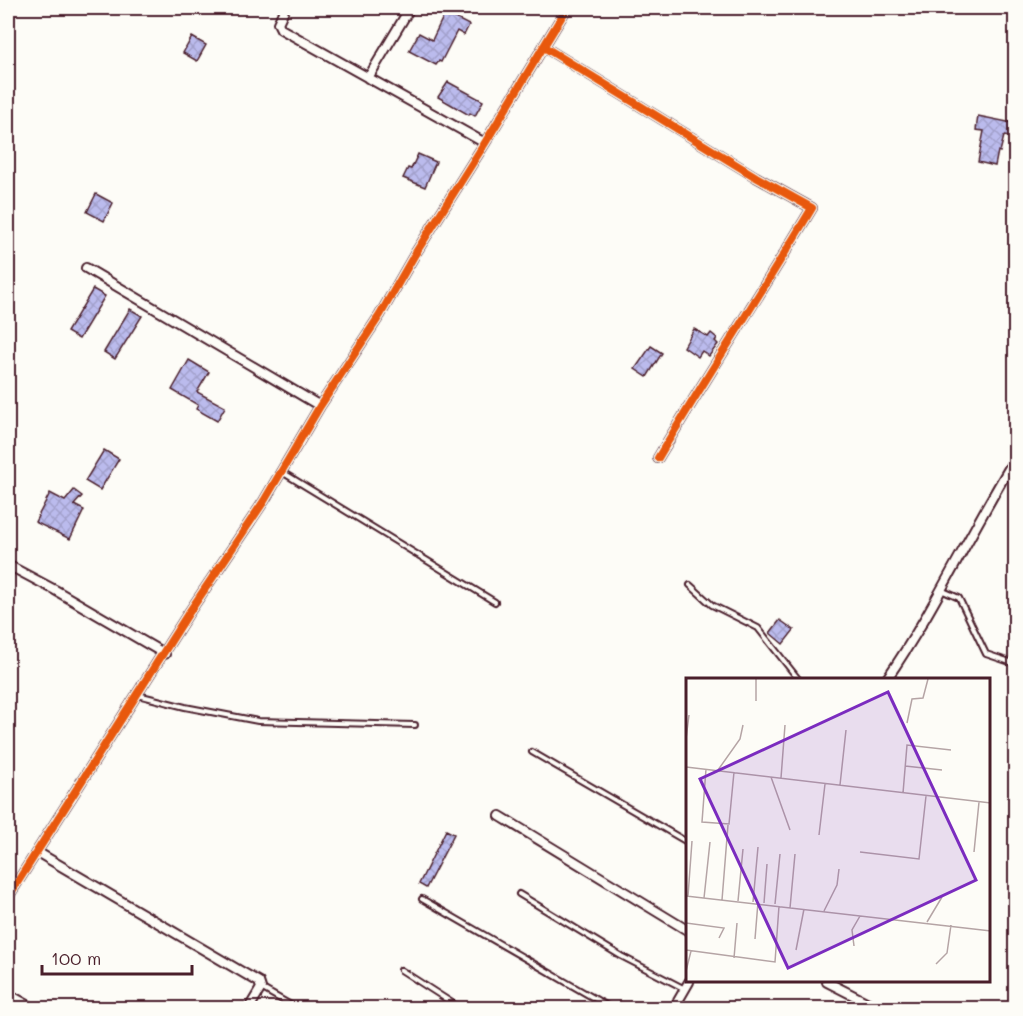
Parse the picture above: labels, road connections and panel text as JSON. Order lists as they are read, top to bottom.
{
  "scale_bar": "100 m"
}
